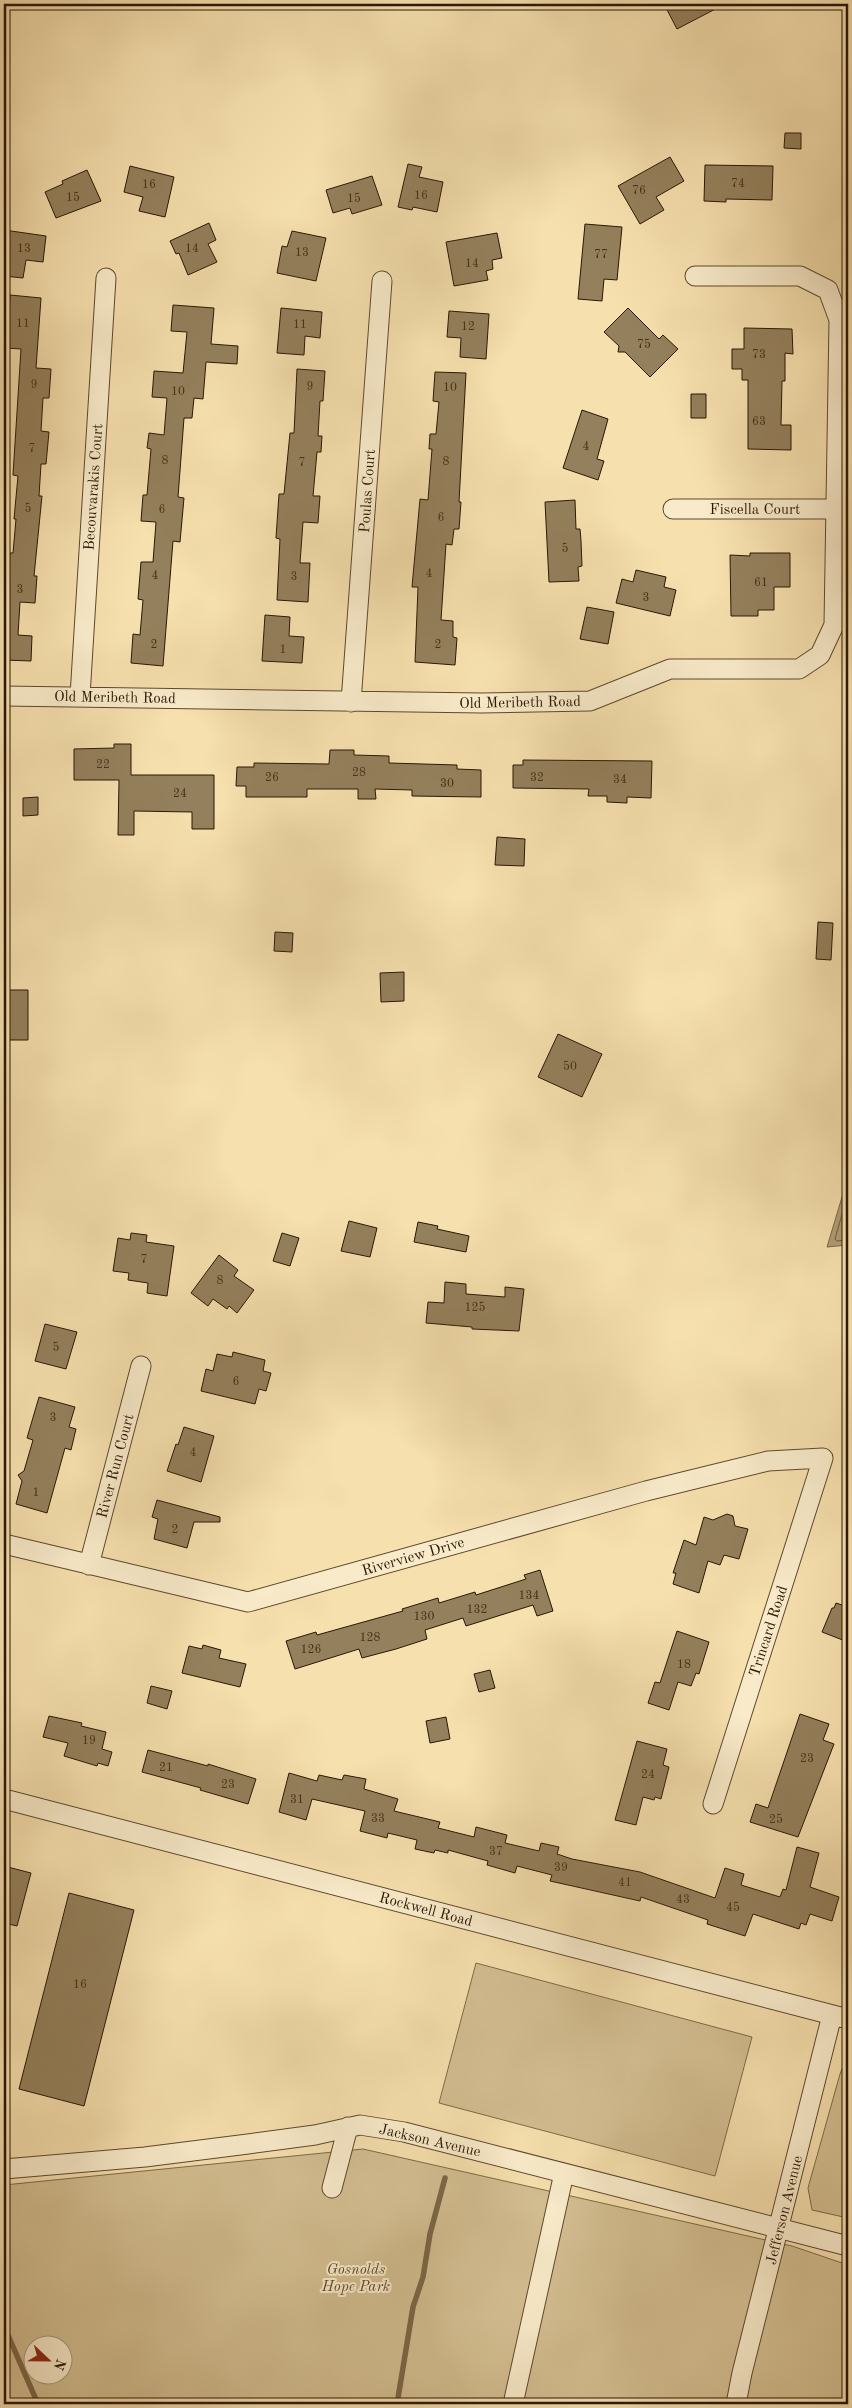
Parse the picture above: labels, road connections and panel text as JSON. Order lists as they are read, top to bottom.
{
  "streets": {
    "street": [
      "Becouvarakis Court",
      "Poulas Court",
      "Fiscella Court",
      "Old Meribeth Road",
      "River Run Court",
      "Riverview Drive",
      "Trincard Road",
      "Rockwell Road",
      "Jackson Avenue",
      "Jefferson Avenue"
    ]
  },
  "crossings": [
    ["Becouvarakis Court", "Old Meribeth Road"],
    ["Poulas Court", "Old Meribeth Road"],
    ["Fiscella Court", "Old Meribeth Road"],
    ["River Run Court", "Riverview Drive"],
    ["Riverview Drive", "Trincard Road"],
    ["Rockwell Road", "Jefferson Avenue"],
    ["Jackson Avenue", "Jefferson Avenue"]
  ],
  "parks": ["Gosnolds Hope Park"],
  "house_numbers": [
    "74",
    "16",
    "76",
    "16",
    "15",
    "15",
    "13",
    "14",
    "13",
    "77",
    "14",
    "11",
    "11",
    "12",
    "75",
    "73",
    "9",
    "9",
    "10",
    "10",
    "63",
    "4",
    "7",
    "8",
    "8",
    "7",
    "5",
    "6",
    "6",
    "5",
    "4",
    "4",
    "3",
    "61",
    "3",
    "3",
    "2",
    "2",
    "1",
    "22",
    "28",
    "26",
    "32",
    "34",
    "30",
    "24",
    "50",
    "7",
    "8",
    "125",
    "5",
    "6",
    "3",
    "4",
    "1",
    "2",
    "134",
    "132",
    "130",
    "128",
    "126",
    "18",
    "19",
    "23",
    "21",
    "24",
    "23",
    "31",
    "33",
    "25",
    "37",
    "39",
    "41",
    "43",
    "45",
    "16"
  ],
  "north": "right"
}
